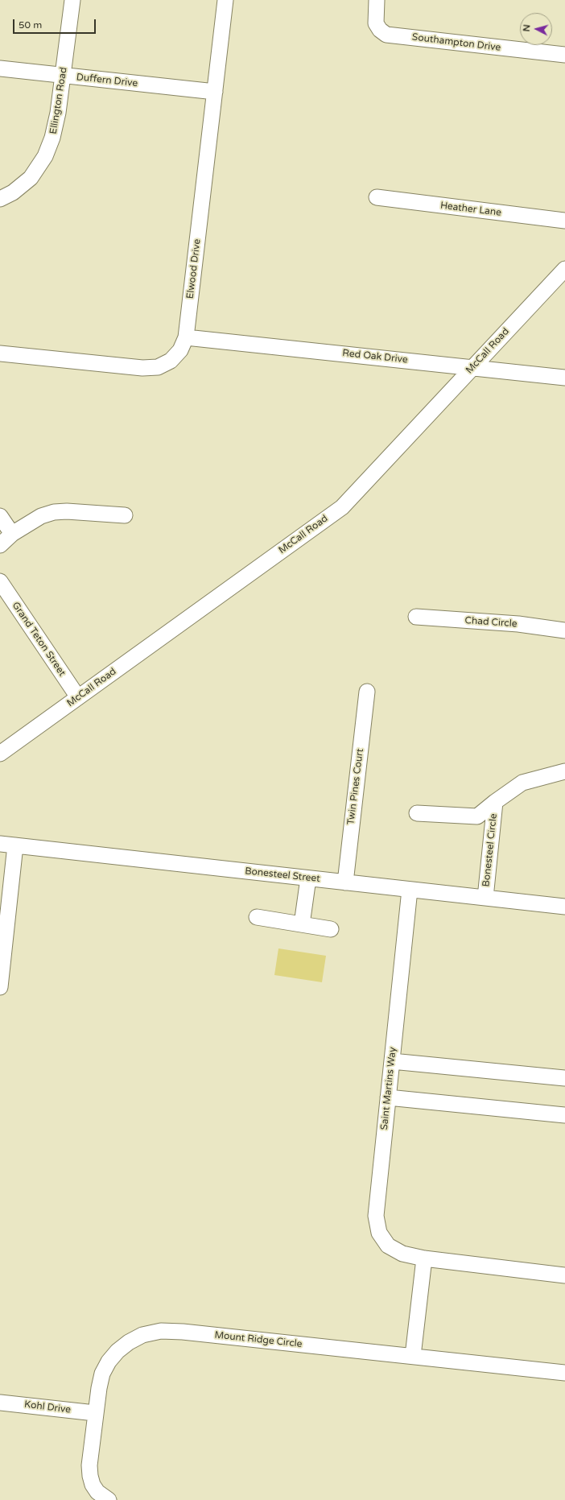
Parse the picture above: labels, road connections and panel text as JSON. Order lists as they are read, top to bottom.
{
  "streets": {
    "street": [
      "Southampton Drive",
      "Duffern Drive",
      "Ellington Road",
      "Heather Lane",
      "Elwood Drive",
      "McCall Road",
      "Red Oak Drive",
      "Chad Circle",
      "Grand Teton Street",
      "Twin Pines Court",
      "Bonesteel Circle",
      "Bonesteel Street",
      "Saint Martins Way",
      "Mount Ridge Circle",
      "Kohl Drive"
    ]
  },
  "crossings": [
    ["Duffern Drive", "Ellington Road"],
    ["Duffern Drive", "Elwood Drive"],
    ["Elwood Drive", "Red Oak Drive"],
    ["McCall Road", "Red Oak Drive"],
    ["McCall Road", "Grand Teton Street"],
    ["Twin Pines Court", "Bonesteel Street"],
    ["Bonesteel Circle", "Bonesteel Street"],
    ["Bonesteel Street", "Saint Martins Way"],
    ["Mount Ridge Circle", "Kohl Drive"]
  ],
  "scale_bar": "50 m",
  "north": "left"
}
